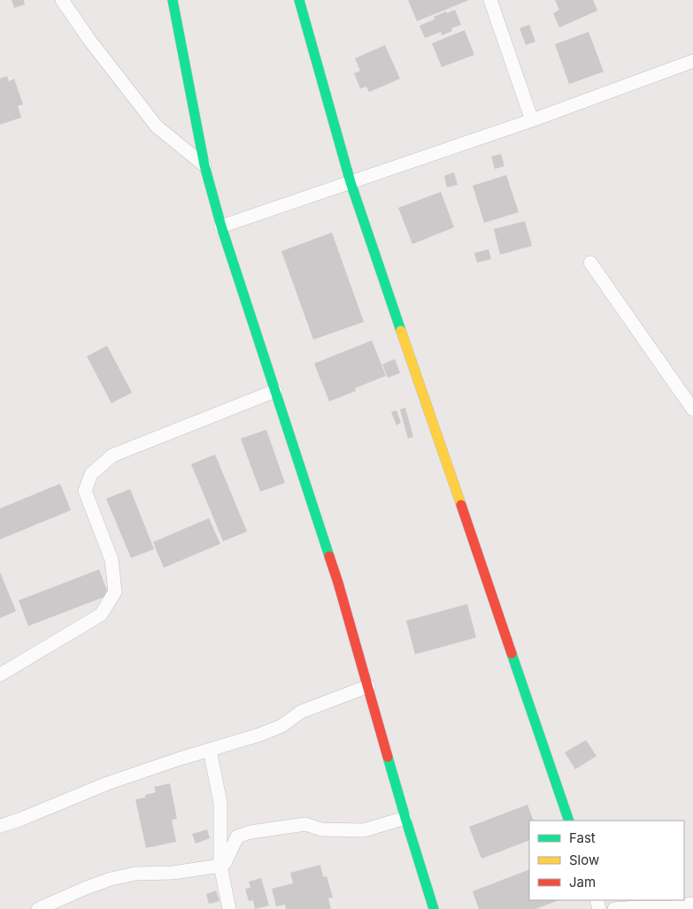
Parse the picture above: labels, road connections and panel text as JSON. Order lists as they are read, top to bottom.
{
  "legend": ["Fast", "Slow", "Jam"]
}
